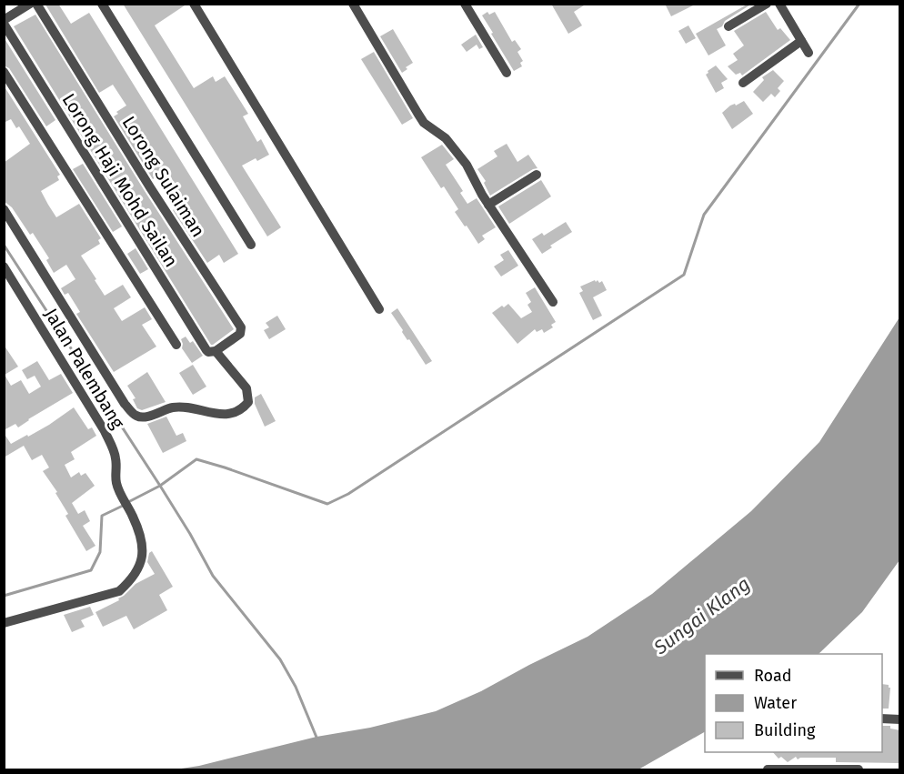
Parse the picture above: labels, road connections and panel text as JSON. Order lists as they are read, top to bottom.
{
  "streets": {
    "street": ["Lorong Sulaiman", "Lorong Haji Mohd Sailan", "Jalan Palembang"]
  },
  "crossings": [
    ["Lorong Sulaiman", "Lorong Haji Mohd Sailan"]
  ],
  "water": ["Sungai Klang"],
  "legend": ["Road", "Water", "Building"]
}
